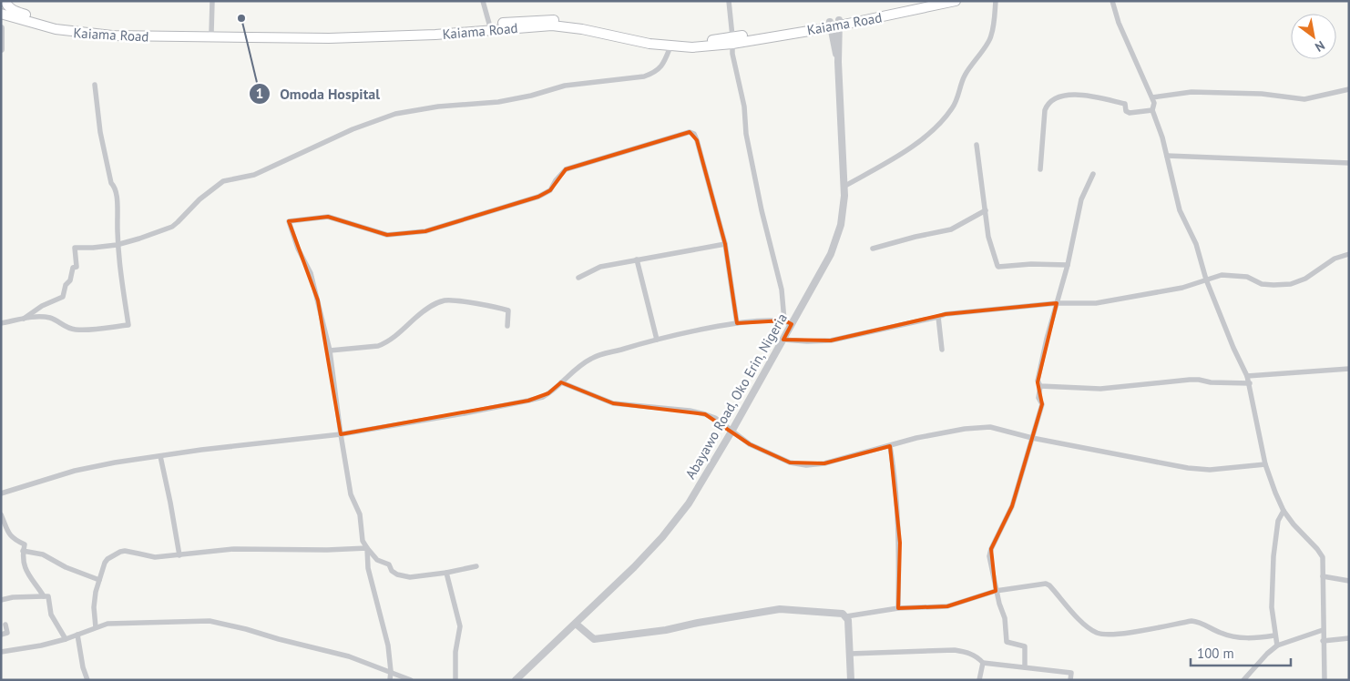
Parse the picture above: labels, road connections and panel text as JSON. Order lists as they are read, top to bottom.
{
  "streets": {
    "highway": ["Kaiama Road"],
    "street": ["Abayawo Road, Oko Erin, Nigeria"]
  },
  "crossings": [
    ["Kaiama Road", "Abayawo Road, Oko Erin, Nigeria"]
  ],
  "places": ["Omoda Hospital"],
  "scale_bar": "100 m",
  "north": "bottom right"
}
